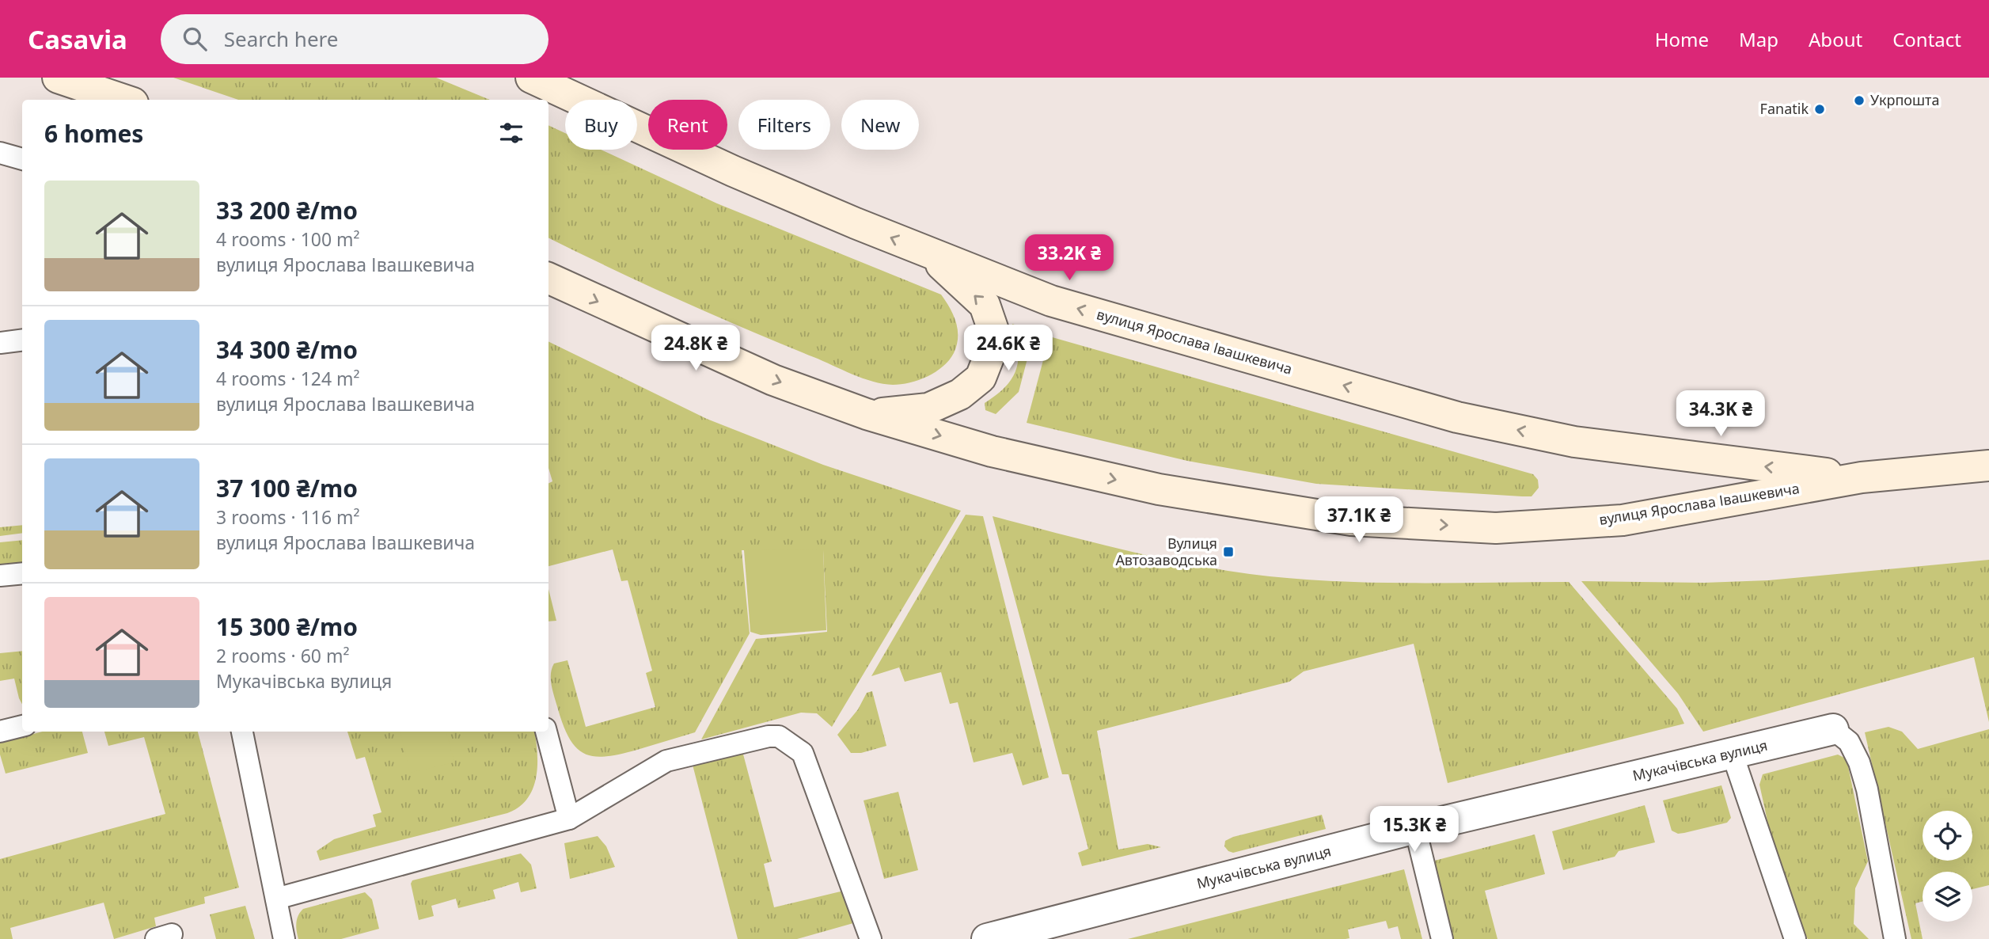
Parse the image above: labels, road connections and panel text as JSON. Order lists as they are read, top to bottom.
{
  "streets": {
    "main road": ["вулиця Ярослава Івашкевича"],
    "street": ["Мукачівська вулиця"]
  },
  "places": {
    "other": ["Укрпошта", "Fanatik"],
    "transit": ["Вулиця Автозаводська"]
  },
  "page": {
    "header": "Casavia",
    "search": "Search here",
    "nav": [
      "Home",
      "Map",
      "About",
      "Contact"
    ],
    "chip": [
      "Buy",
      "Rent",
      "Filters",
      "New"
    ],
    "heading": "6 homes",
    "list": [
      {
        "name": "33 200 ₴/mo",
        "note": "4 rooms · 100 m² · вулиця Ярослава Івашкевича"
      },
      {
        "name": "34 300 ₴/mo",
        "note": "4 rooms · 124 m² · вулиця Ярослава Івашкевича"
      },
      {
        "name": "37 100 ₴/mo",
        "note": "3 rooms · 116 m² · вулиця Ярослава Івашкевича"
      },
      {
        "name": "15 300 ₴/mo",
        "note": "2 rooms · 60 m² · Мукачівська вулиця"
      }
    ],
    "price": [
      "33.2K ₴",
      "24.8K ₴",
      "24.6K ₴",
      "34.3K ₴",
      "37.1K ₴",
      "15.3K ₴"
    ]
  }
}
